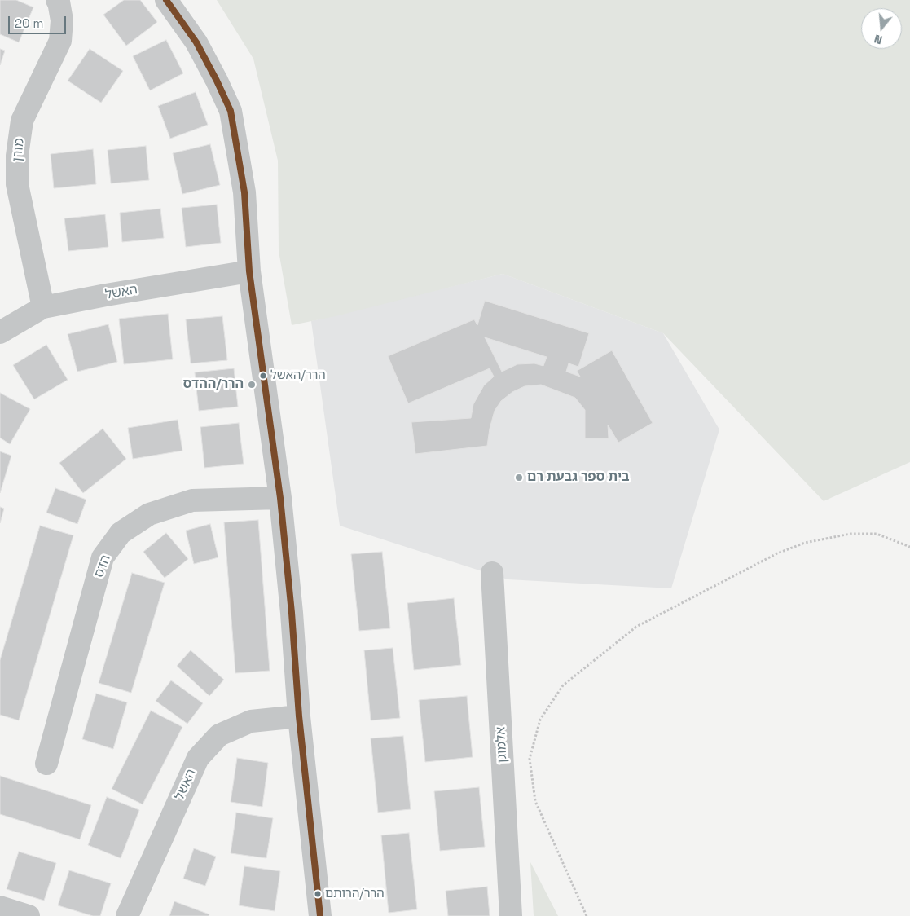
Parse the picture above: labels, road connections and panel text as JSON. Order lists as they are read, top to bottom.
{
  "streets": {
    "street": [
      "מורן",
      "האשל",
      "הדס",
      "אלמוגן"
    ]
  },
  "crossings": [
    ["מורן", "האשל"]
  ],
  "places": [
    "הרר/האשל",
    "הרר/ההדס",
    "בית ספר גבעת רם",
    "הרר/הרותם"
  ],
  "scale_bar": "20 m",
  "north": "bottom"
}
